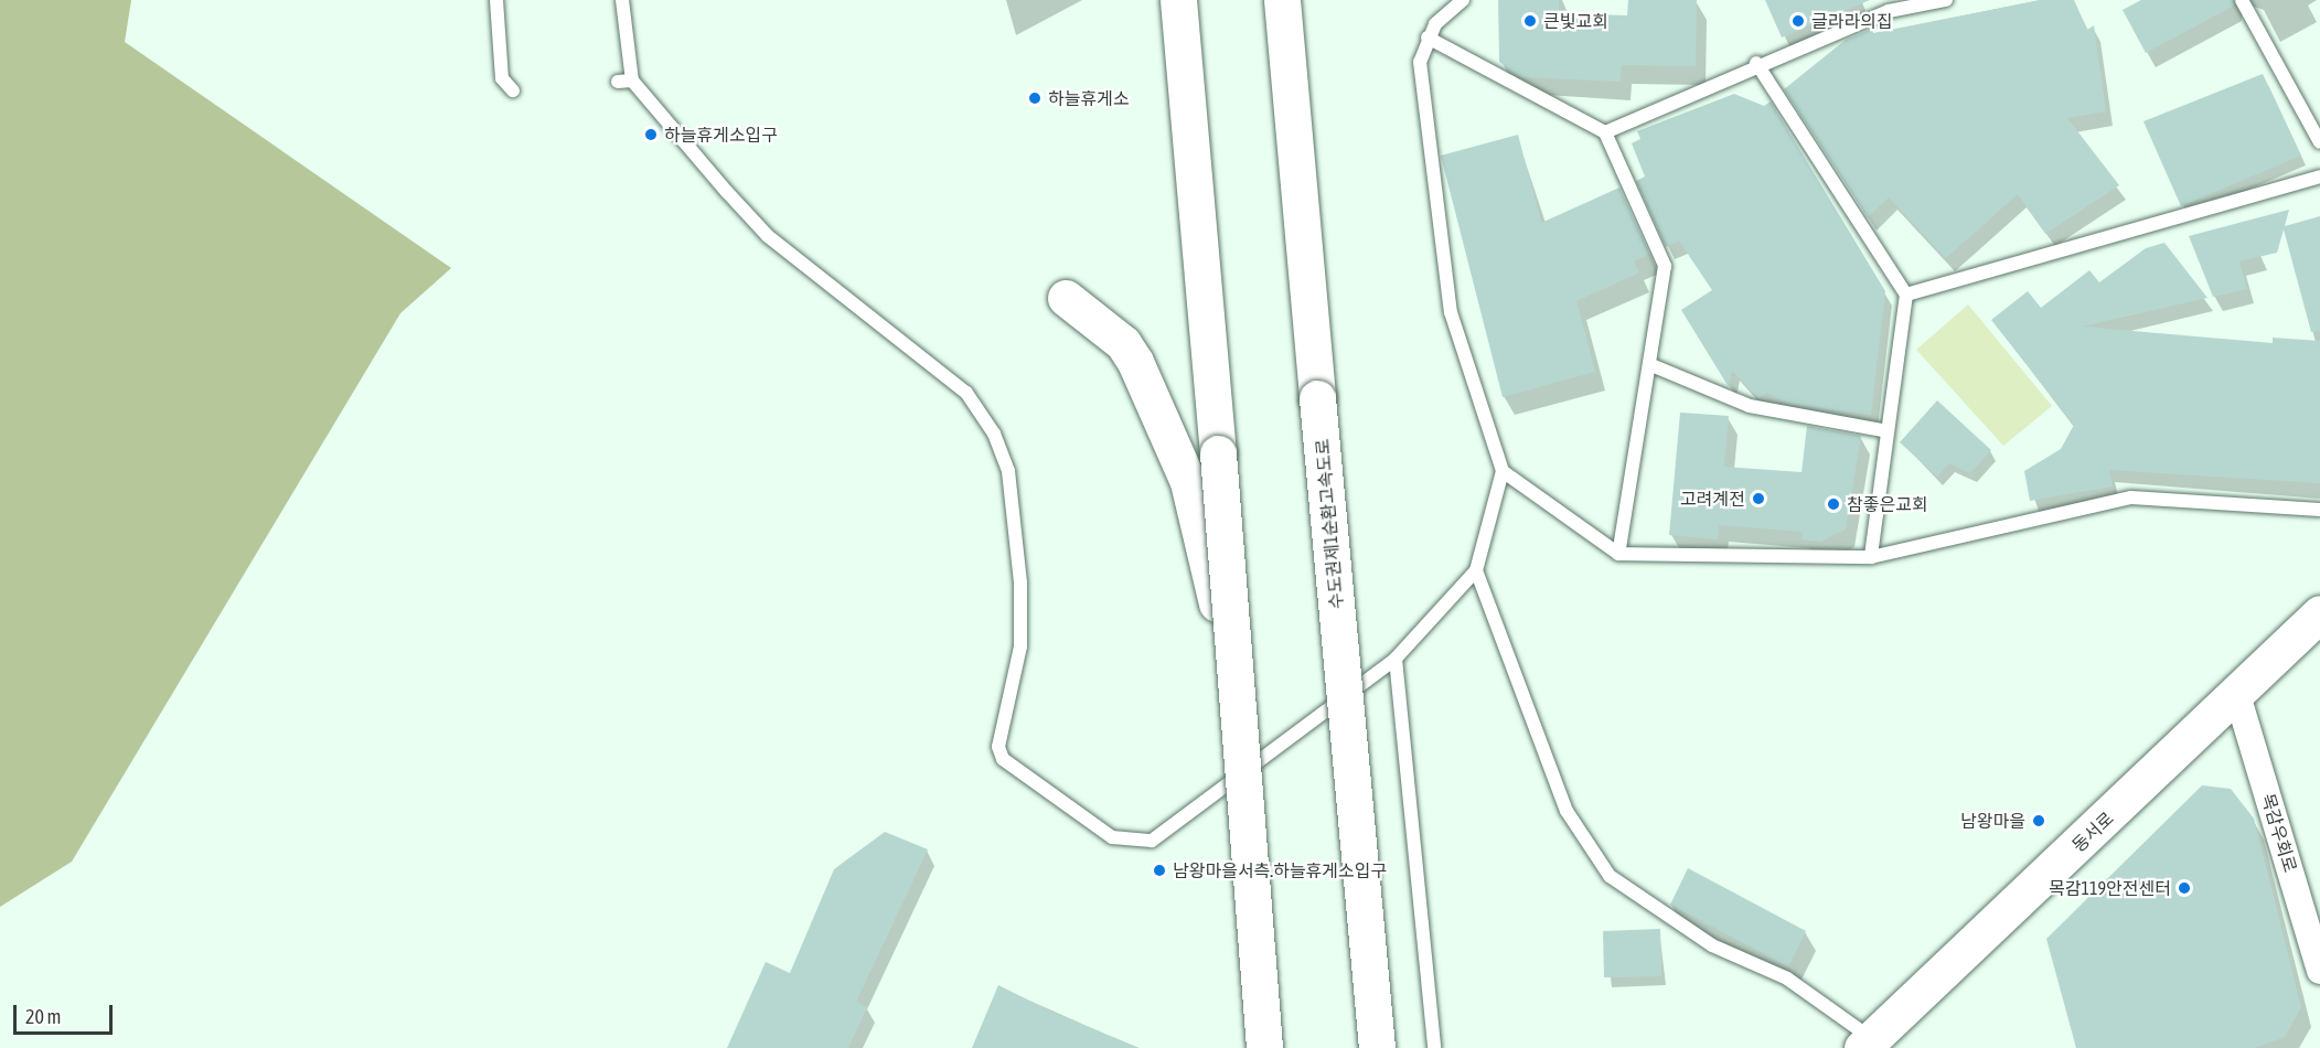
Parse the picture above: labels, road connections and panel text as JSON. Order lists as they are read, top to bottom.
{
  "streets": {
    "main road": ["수도권제1순환고속도로", "동서로"],
    "street": ["목감우회로"]
  },
  "crossings": [
    ["동서로", "목감우회로"]
  ],
  "places": [
    "큰빛교회",
    "글라라의집",
    "하늘휴게소",
    "하늘휴게소입구",
    "고려계전",
    "참좋은교회",
    "남왕마을",
    "남왕마을서측.하늘휴게소입구",
    "목감119안전센터"
  ],
  "scale_bar": "20 m"
}
